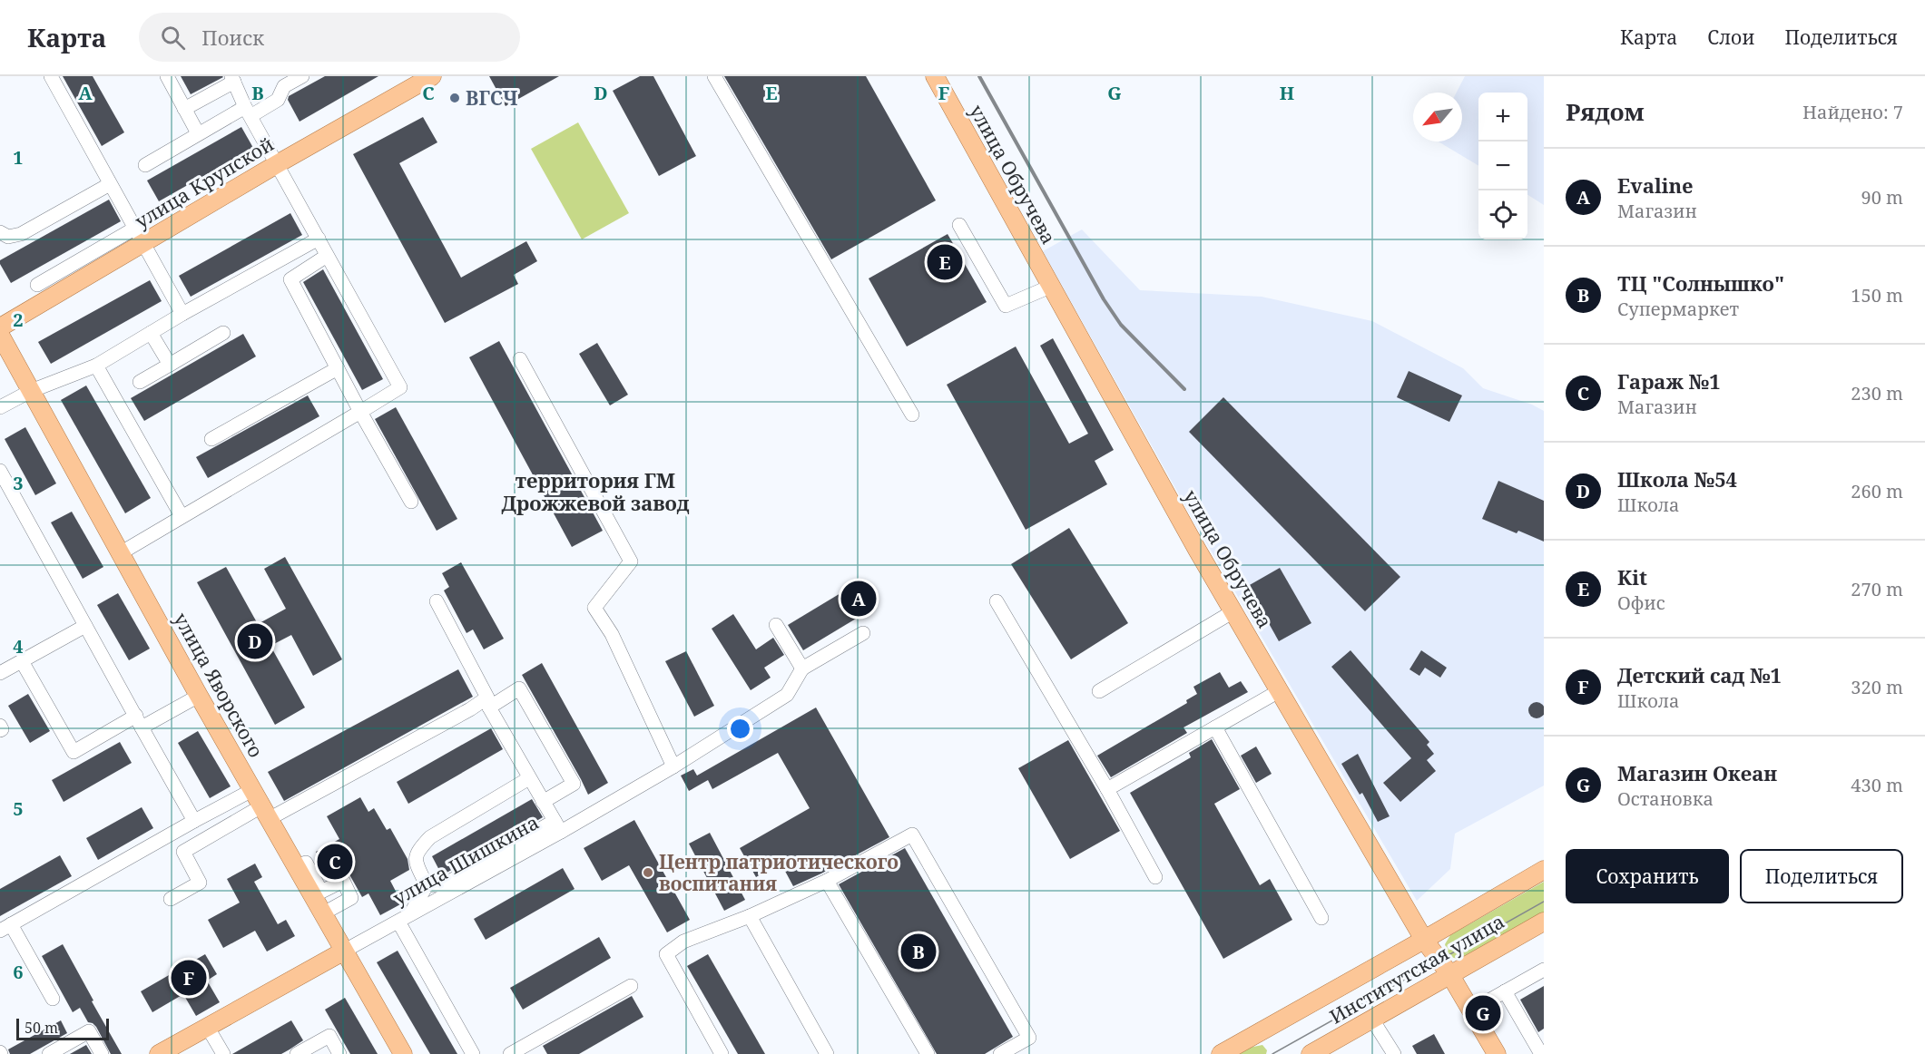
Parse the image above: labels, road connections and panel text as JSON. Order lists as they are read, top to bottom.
{
  "streets": {
    "main road": [
      "улица Обручева",
      "улица Крупской",
      "улица Яворского",
      "улица Шишкина",
      "Институтская улица"
    ]
  },
  "crossings": [
    ["улица Обручева", "Институтская улица"],
    ["улица Яворского", "улица Шишкина"]
  ],
  "districts": ["территория ГМ Дрожжевой завод"],
  "places": ["ВГСЧ", "Центр патриотического воспитания"],
  "scale_bar": "50 m",
  "north": "bottom left",
  "page": {
    "header": "Карта",
    "search": "Поиск",
    "nav": ["Карта", "Слои", "Поделиться"],
    "heading": ["Рядом", "Найдено: 7"],
    "map_buttons": ["+", "−"],
    "list": [
      {
        "mark": "A",
        "name": "Evaline",
        "note": "Магазин",
        "value": "90 m"
      },
      {
        "mark": "B",
        "name": "ТЦ \"Солнышко\"",
        "note": "Супермаркет",
        "value": "150 m"
      },
      {
        "mark": "C",
        "name": "Гараж №1",
        "note": "Магазин",
        "value": "230 m"
      },
      {
        "mark": "D",
        "name": "Школа №54",
        "note": "Школа",
        "value": "260 m"
      },
      {
        "mark": "E",
        "name": "Kit",
        "note": "Офис",
        "value": "270 m"
      },
      {
        "mark": "F",
        "name": "Детский сад №1",
        "note": "Школа",
        "value": "320 m"
      },
      {
        "mark": "G",
        "name": "Магазин Океан",
        "note": "Остановка",
        "value": "430 m"
      }
    ],
    "pins": [
      "E",
      "A",
      "D",
      "C",
      "B",
      "F",
      "G"
    ],
    "buttons": ["Сохранить", "Поделиться"],
    "scale": "50 m"
  },
  "grid": {
    "columns": [
      "A",
      "B",
      "C",
      "D",
      "E",
      "F",
      "G",
      "H"
    ],
    "rows": [
      "1",
      "2",
      "3",
      "4",
      "5",
      "6"
    ]
  }
}
